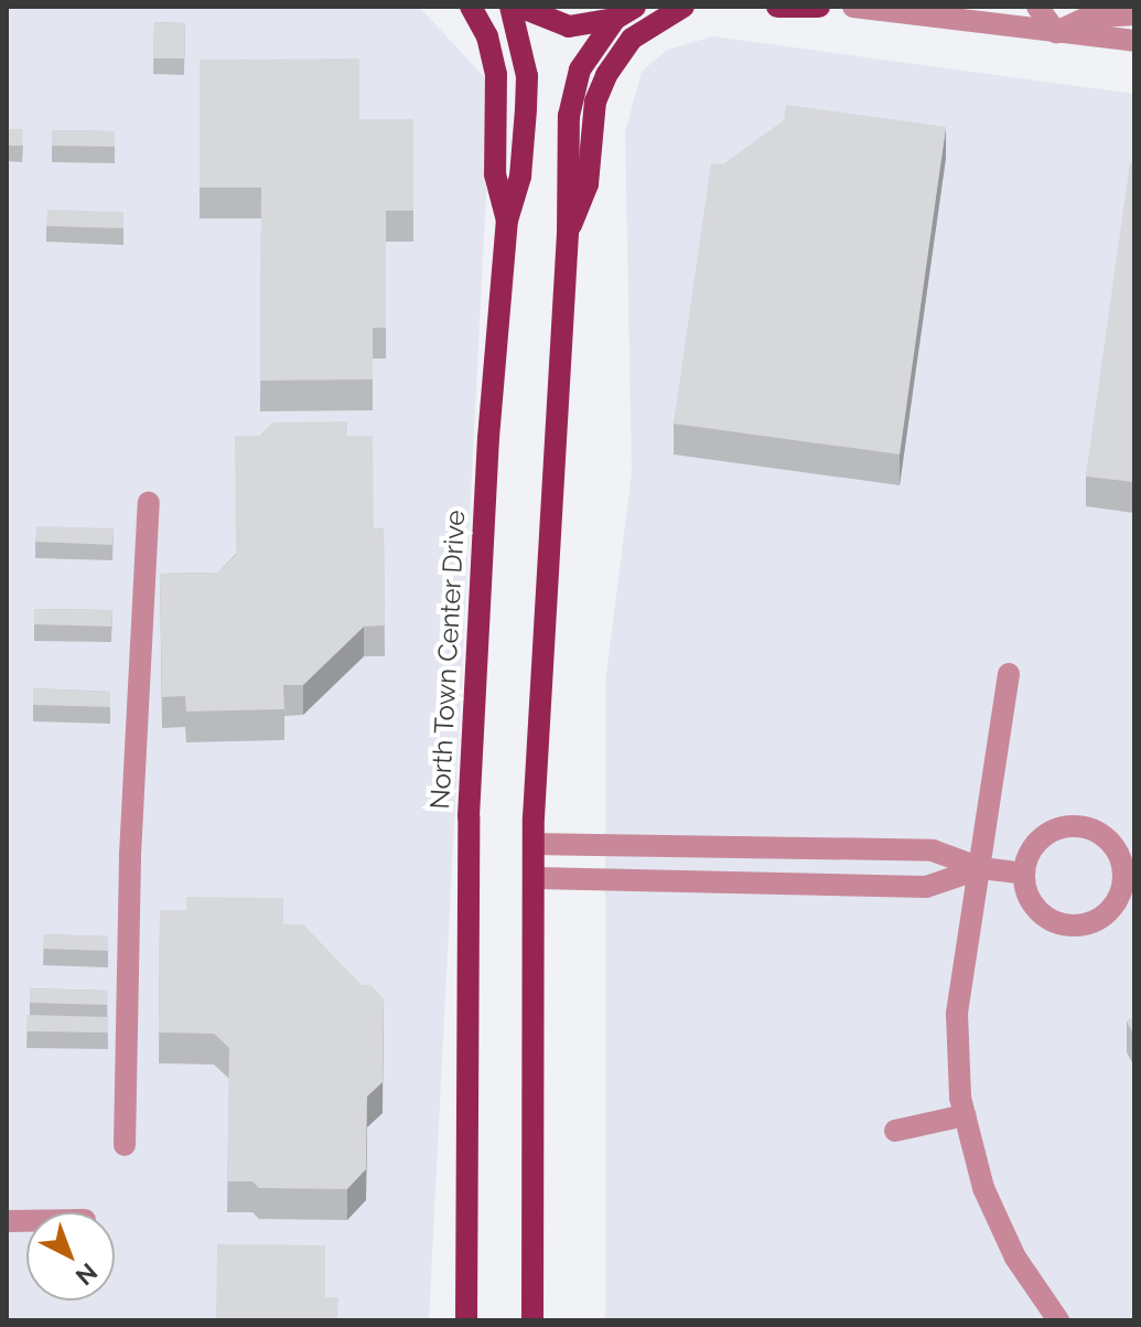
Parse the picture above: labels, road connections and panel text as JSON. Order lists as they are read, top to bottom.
{
  "streets": {
    "main road": ["North Town Center Drive"]
  },
  "north": "bottom right"
}
